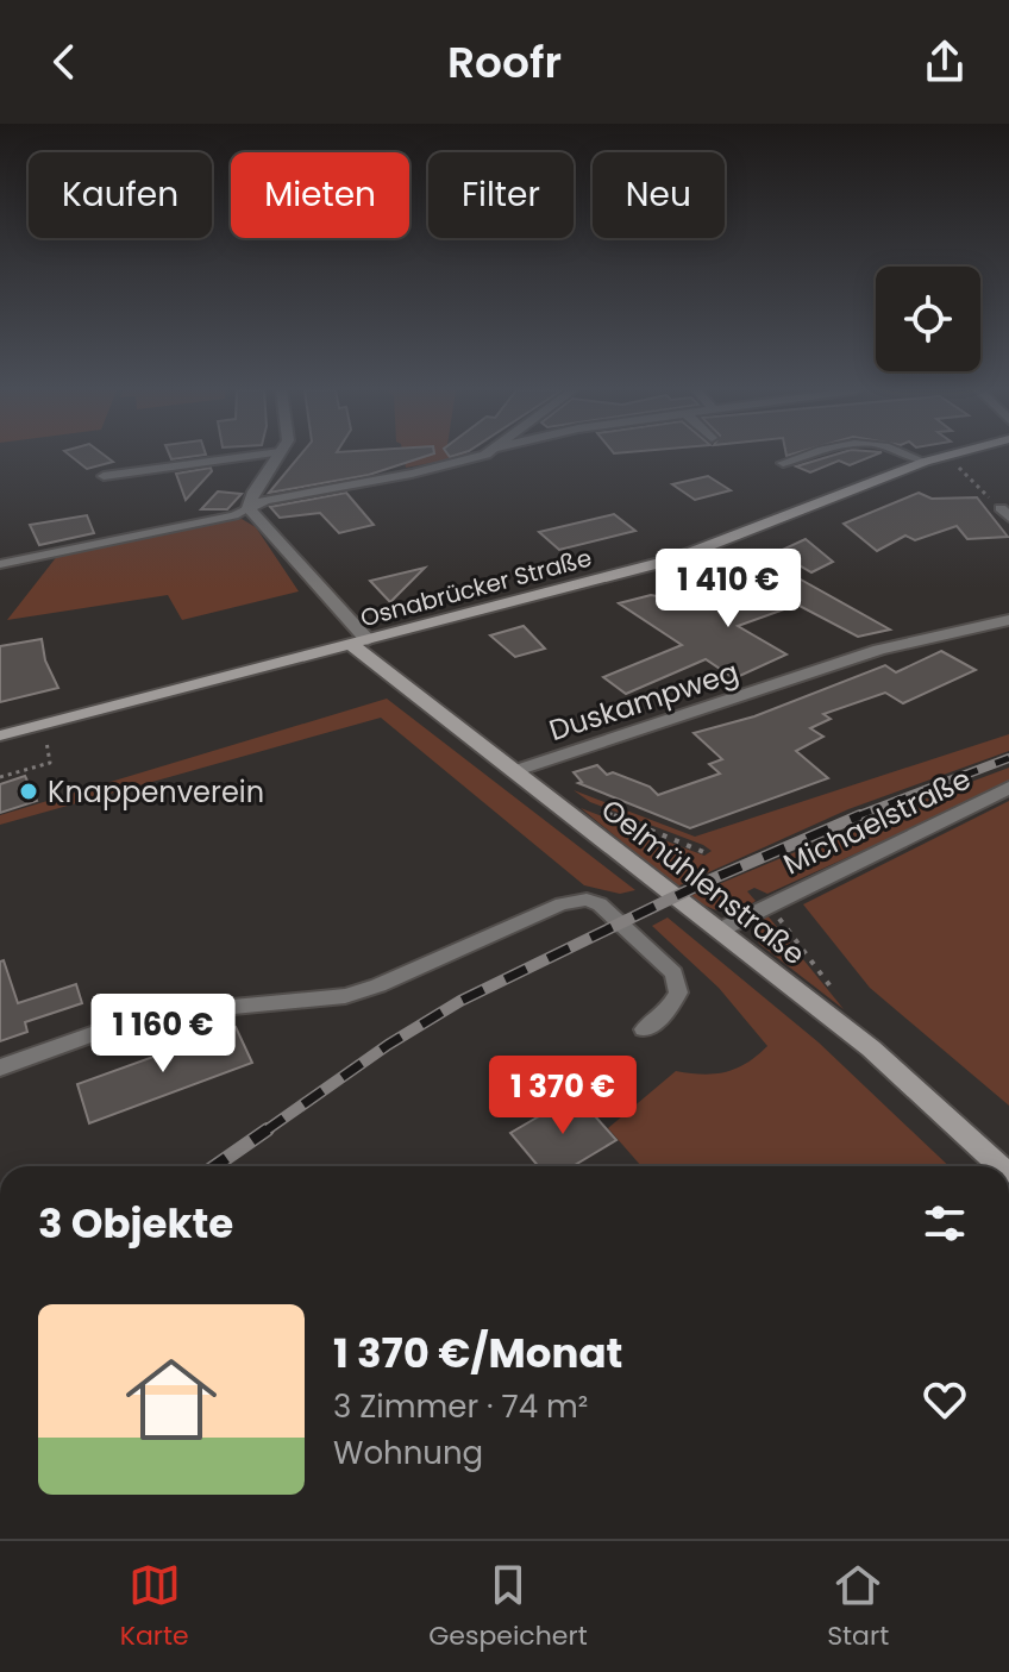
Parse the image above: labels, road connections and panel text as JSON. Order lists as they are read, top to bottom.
{
  "streets": {
    "main road": ["Osnabrücker Straße", "Oelmühlenstraße"],
    "street": ["Duskampweg", "Michaelstraße"]
  },
  "crossings": [
    ["Osnabrücker Straße", "Oelmühlenstraße"],
    ["Duskampweg", "Oelmühlenstraße"],
    ["Michaelstraße", "Oelmühlenstraße"]
  ],
  "places": ["Knappenverein"],
  "page": {
    "header": "Roofr",
    "chip": [
      "Kaufen",
      "Mieten",
      "Filter",
      "Neu"
    ],
    "price": ["1 410 €", "1 160 €", "1 370 €"],
    "heading": "3 Objekte",
    "list": [
      {
        "name": "1 370 €/Monat",
        "note": "3 Zimmer · 74 m² · Wohnung"
      }
    ],
    "tabs": ["Karte", "Gespeichert", "Start"]
  }
}
